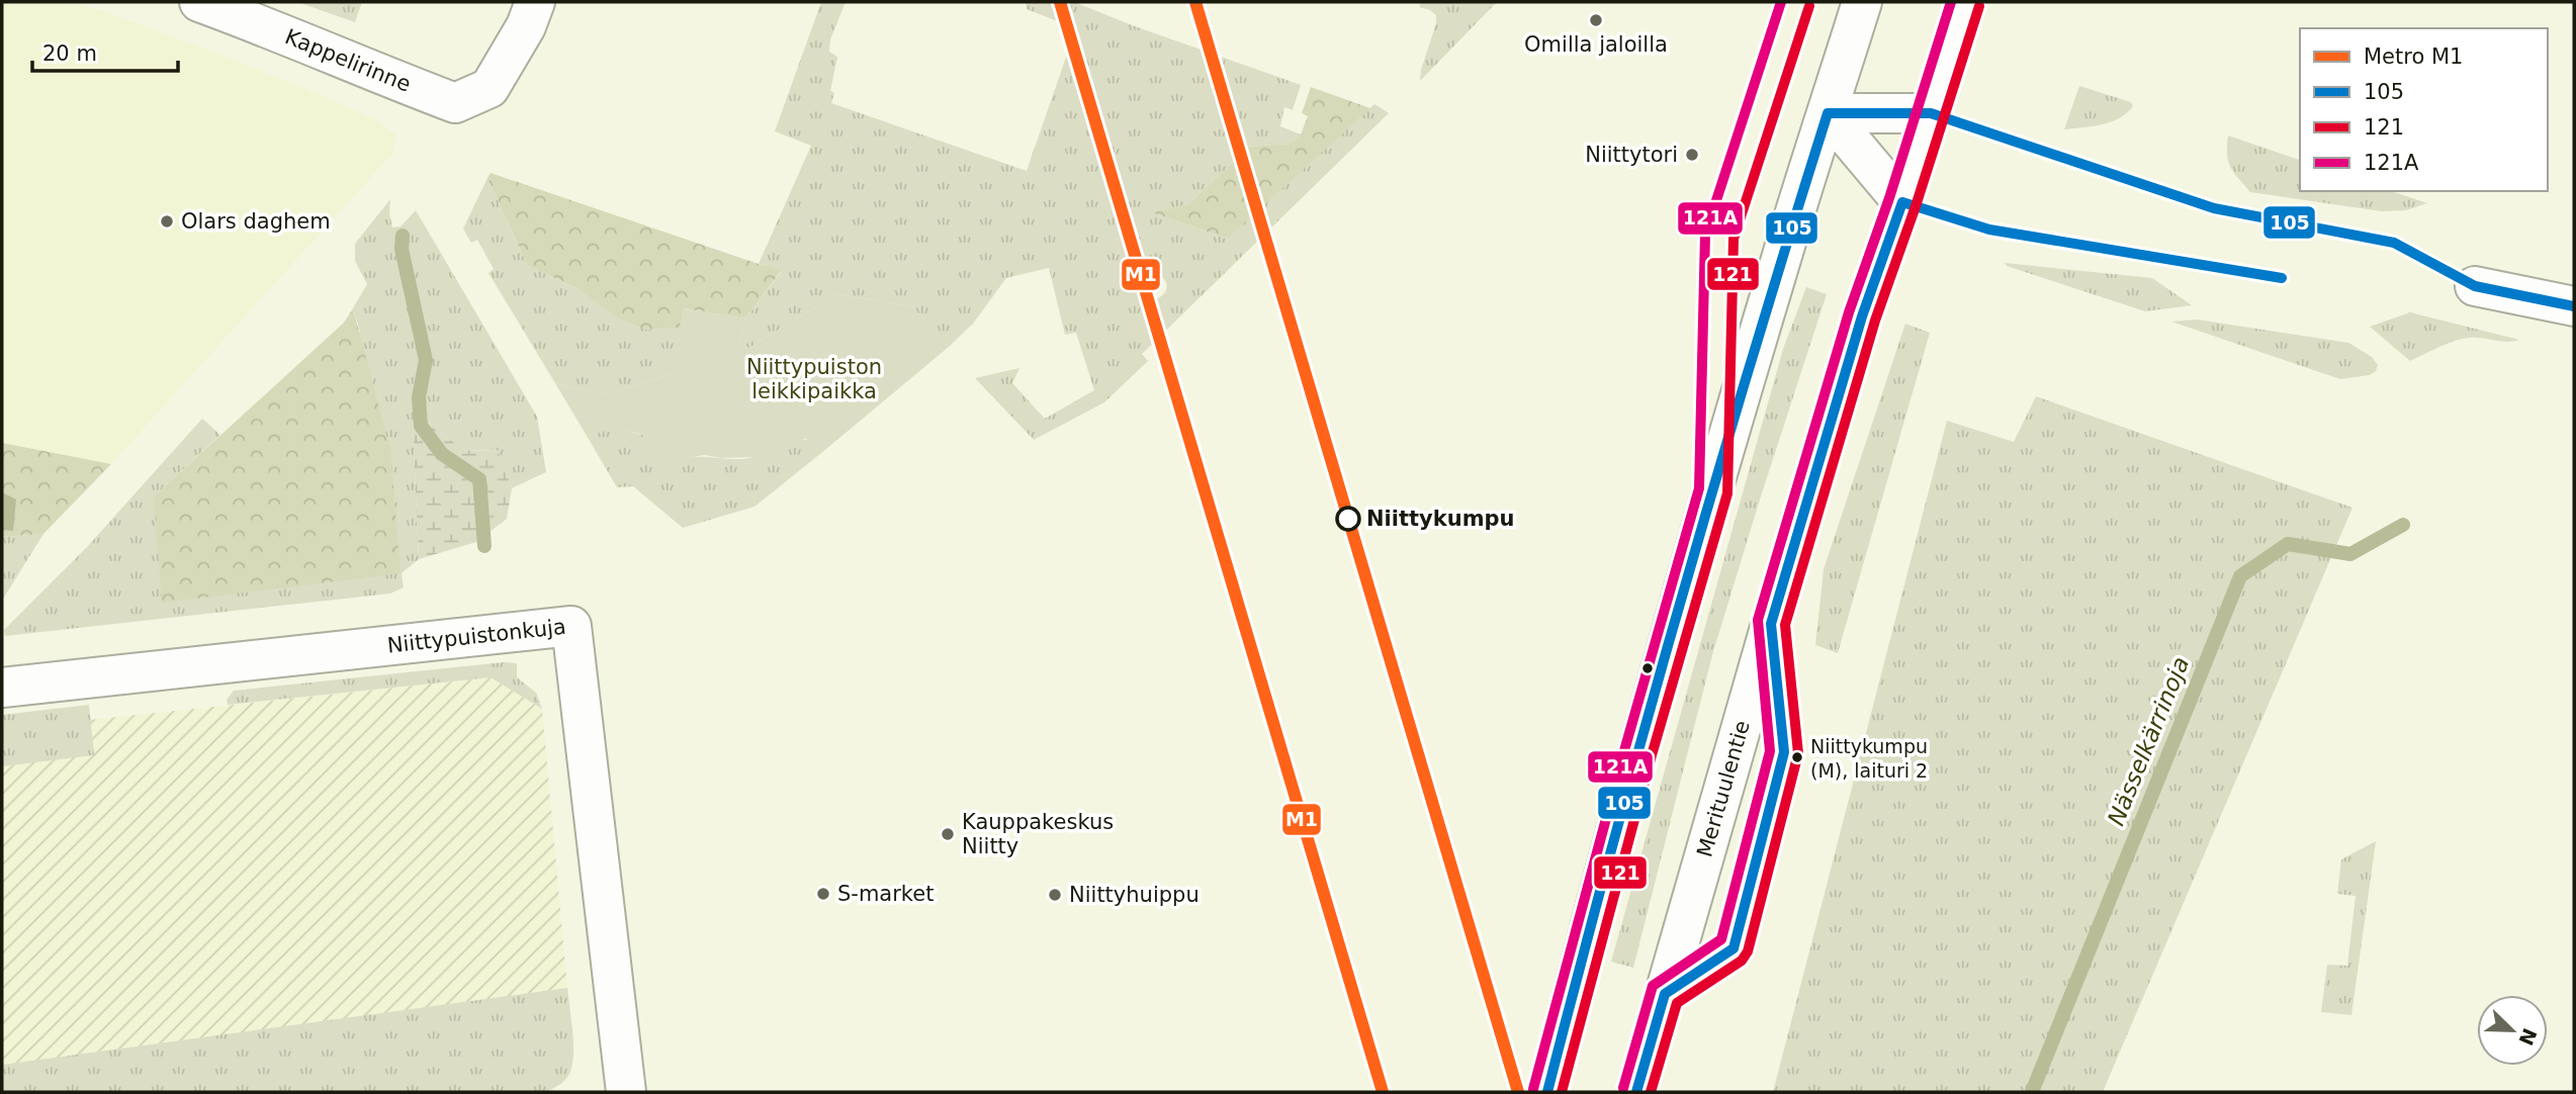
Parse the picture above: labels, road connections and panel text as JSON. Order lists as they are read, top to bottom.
{
  "streets": {
    "main road": ["Kappelirinne", "Niittypuistonkuja", "Merituulentie"]
  },
  "water": ["Nässelkärrinoja"],
  "parks": ["Niittypuiston leikkipaikka"],
  "places": [
    "Omilla jaloilla",
    "Niittytori",
    "Olars daghem",
    "Niittykumpu",
    "Niittykumpu (M), laituri 2",
    "Kauppakeskus Niitty",
    "S-market",
    "Niittyhuippu"
  ],
  "lines": [
    "metro line M1",
    "transit line 121A",
    "transit line 121",
    "transit line 105"
  ],
  "legend": [
    "Metro M1",
    "105",
    "121",
    "121A"
  ],
  "scale_bar": "20 m",
  "north": "bottom right"
}
